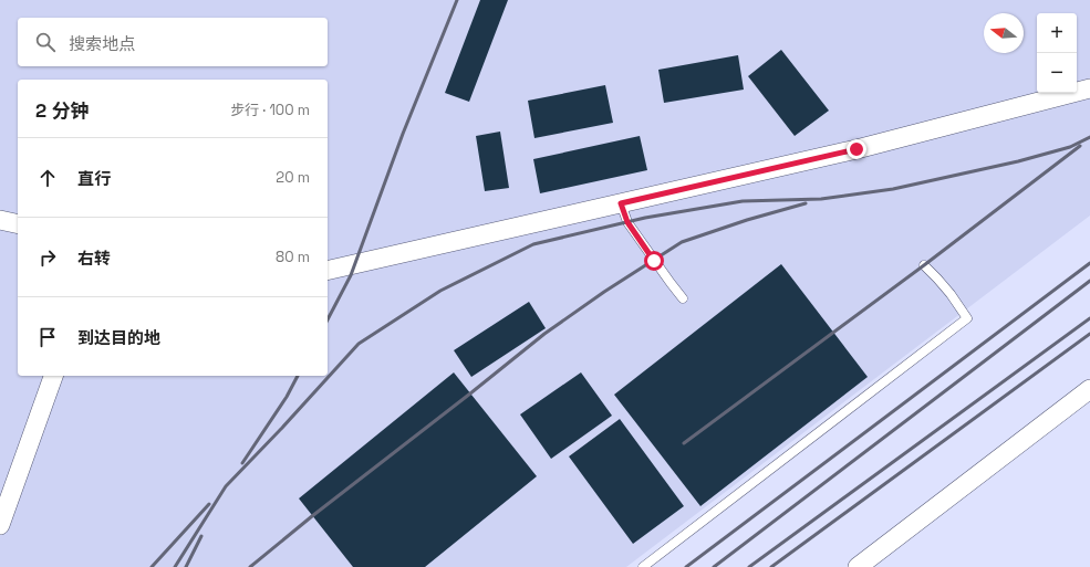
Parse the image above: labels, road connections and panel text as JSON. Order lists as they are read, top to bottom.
{
  "north": "left",
  "page": {
    "map_buttons": ["+", "−"],
    "search": "搜索地点",
    "heading": ["2 分钟", "步行 · 100 m"],
    "list": [
      ["直行", "20 m"],
      ["右转", "80 m"],
      "到达目的地"
    ]
  }
}
